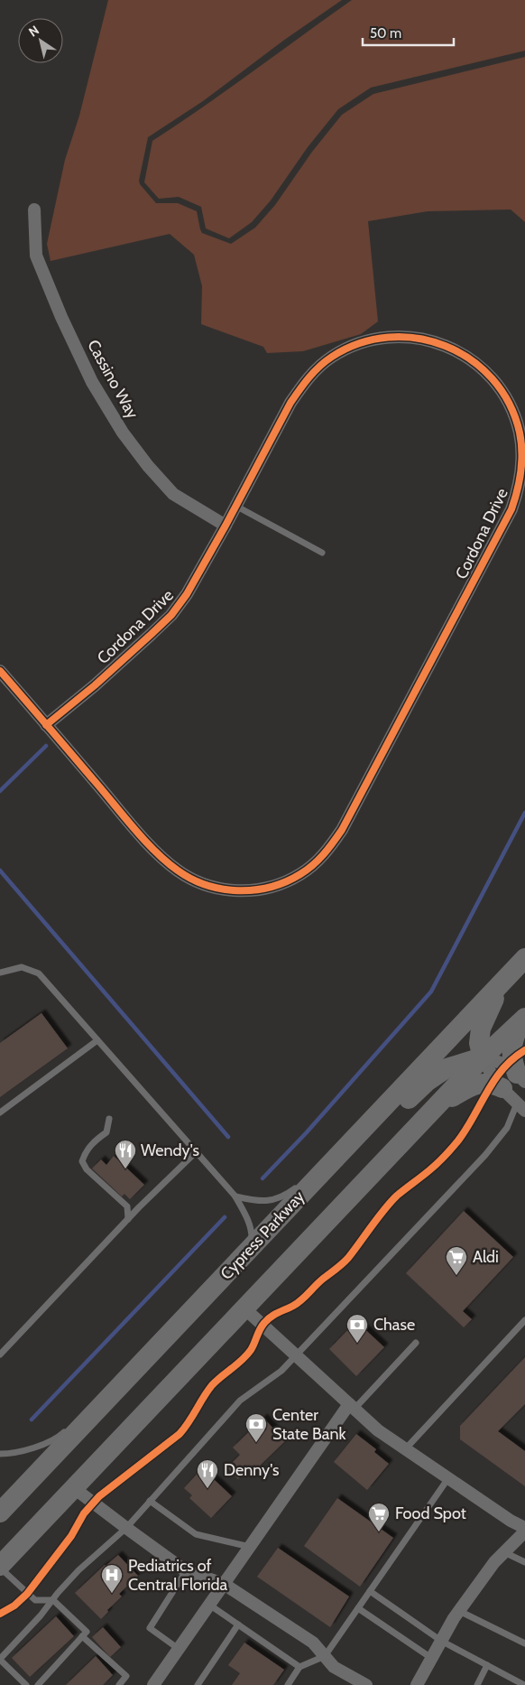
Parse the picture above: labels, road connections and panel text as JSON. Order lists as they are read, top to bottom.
{
  "streets": {
    "main road": ["Cypress Parkway"],
    "street": ["Cassino Way", "Cordona Drive"]
  },
  "crossings": [
    ["Cassino Way", "Cordona Drive"]
  ],
  "places": {
    "restaurant": ["Wendy's", "Denny's"],
    "supermarket": ["Aldi", "Food Spot"],
    "bank": ["Chase", "Center State Bank"],
    "hospital": ["Pediatrics of Central Florida"]
  },
  "scale_bar": "50 m",
  "north": "top left"
}
